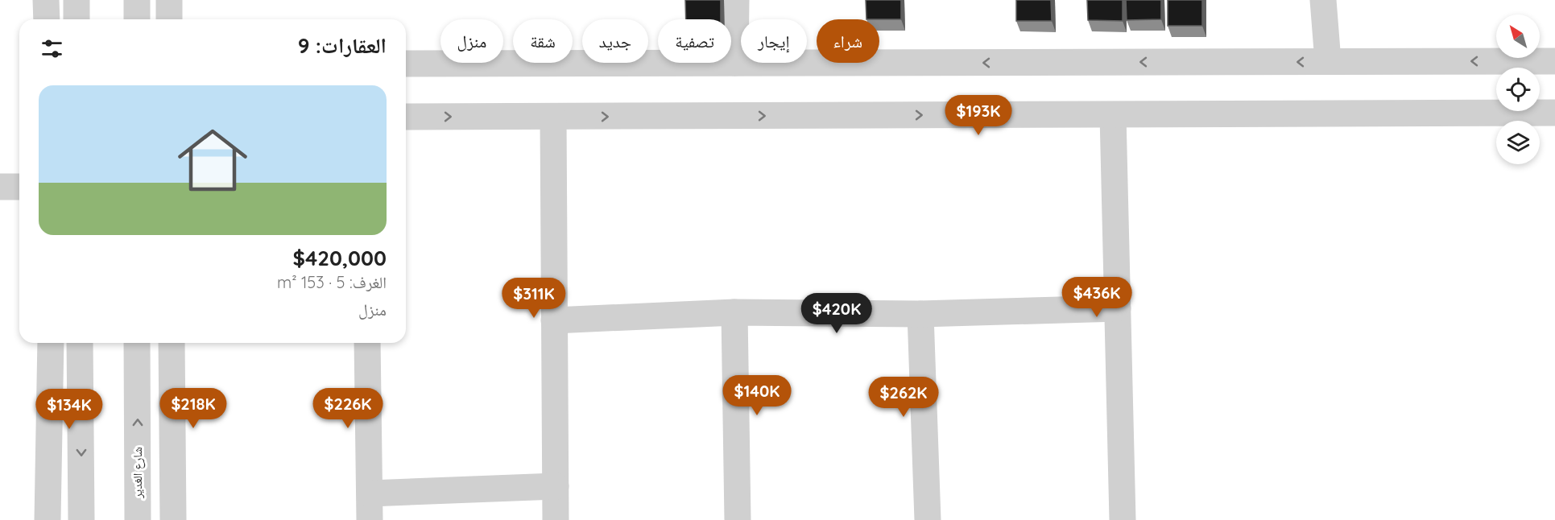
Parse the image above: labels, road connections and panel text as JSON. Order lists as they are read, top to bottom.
{
  "streets": {
    "street": ["شارع الغدير"]
  },
  "north": "top left",
  "page": {
    "chip": [
      "شراء",
      "إيجار",
      "تصفية",
      "جديد",
      "شقة",
      "منزل"
    ],
    "heading": "العقارات: 9",
    "list": [
      {
        "name": "$420,000",
        "note": "الغرف: 5 · 153 m² · منزل"
      }
    ],
    "price": [
      "$193K",
      "$436K",
      "$311K",
      "$420K",
      "$140K",
      "$262K",
      "$218K",
      "$226K",
      "$134K"
    ]
  }
}
